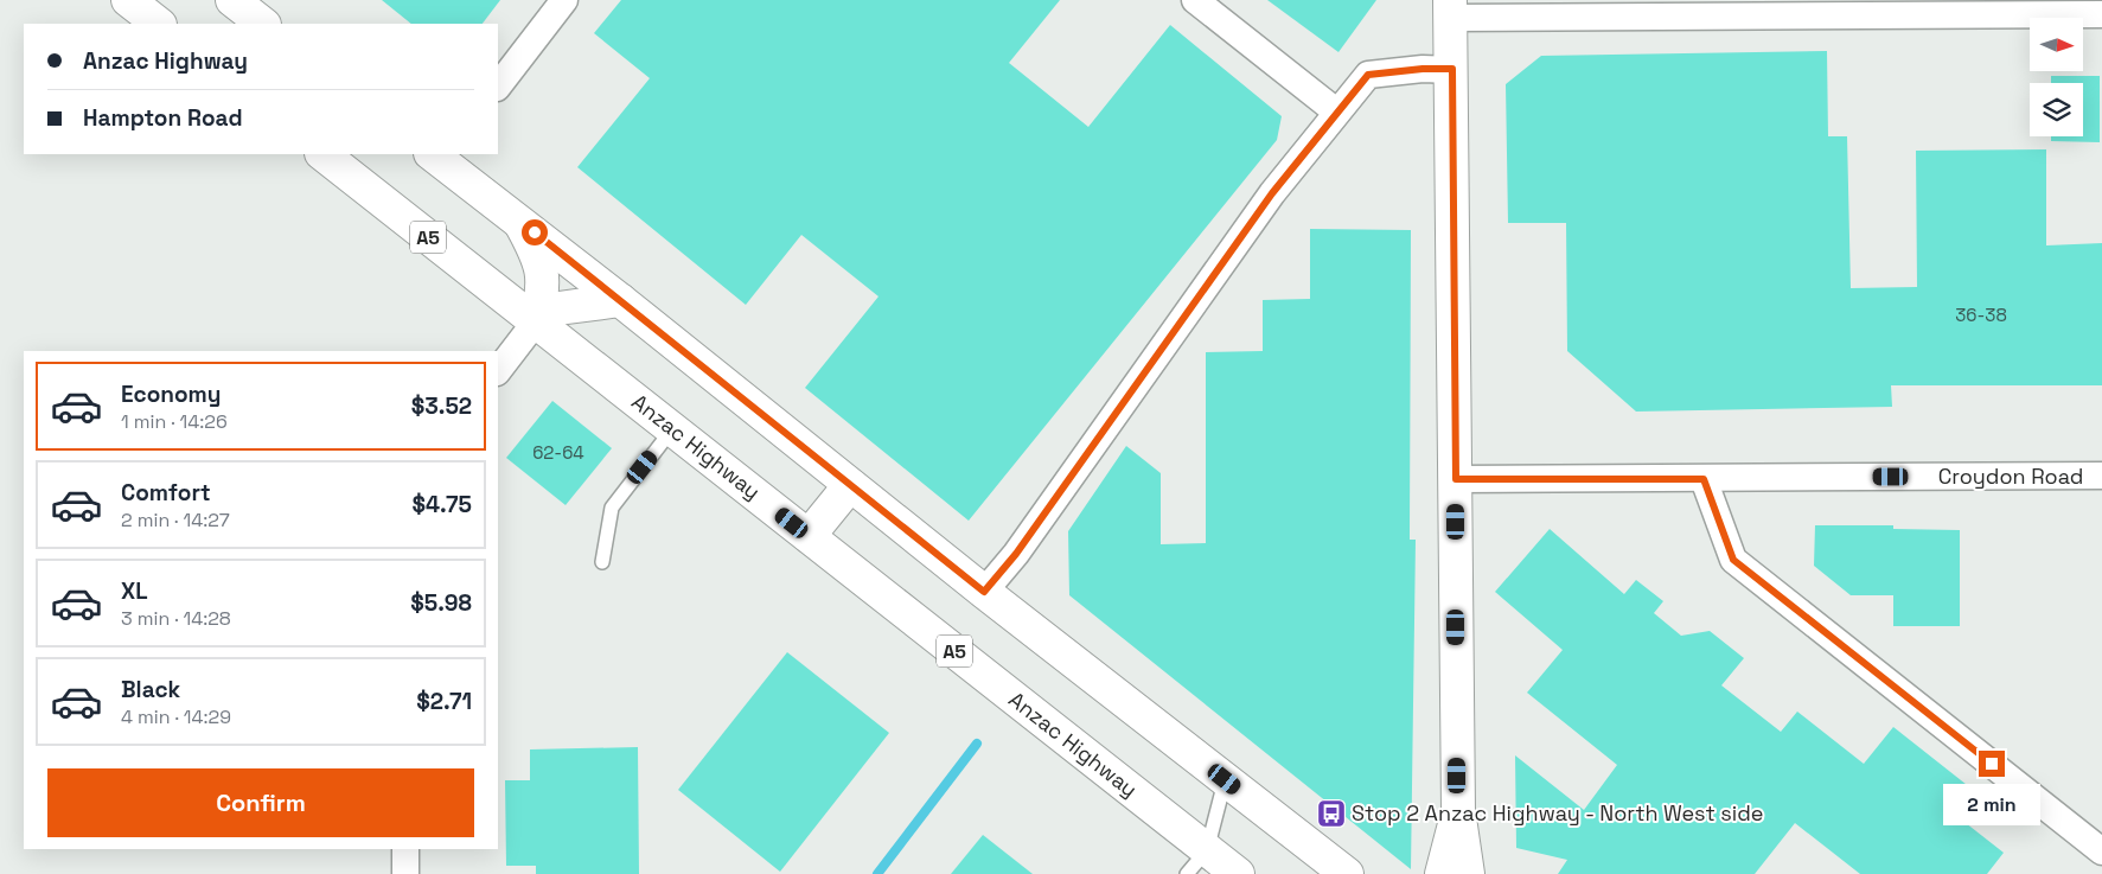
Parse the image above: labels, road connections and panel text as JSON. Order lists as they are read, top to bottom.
{
  "streets": {
    "main road": ["A5", "Anzac Highway"],
    "street": ["Croydon Road"]
  },
  "places": {
    "bus stop": ["Stop 2 Anzac Highway - North West side"]
  },
  "house_numbers": ["36-38", "62-64"],
  "north": "right",
  "page": {
    "banner": ["Anzac Highway", "Hampton Road"],
    "list": [
      {
        "name": "Economy",
        "note": "1 min · 14:26",
        "value": "$3.52"
      },
      {
        "name": "Comfort",
        "note": "2 min · 14:27",
        "value": "$4.75"
      },
      {
        "name": "XL",
        "note": "3 min · 14:28",
        "value": "$5.98"
      },
      {
        "name": "Black",
        "note": "4 min · 14:29",
        "value": "$2.71"
      }
    ],
    "buttons": "Confirm",
    "bubble": "2 min"
  }
}
